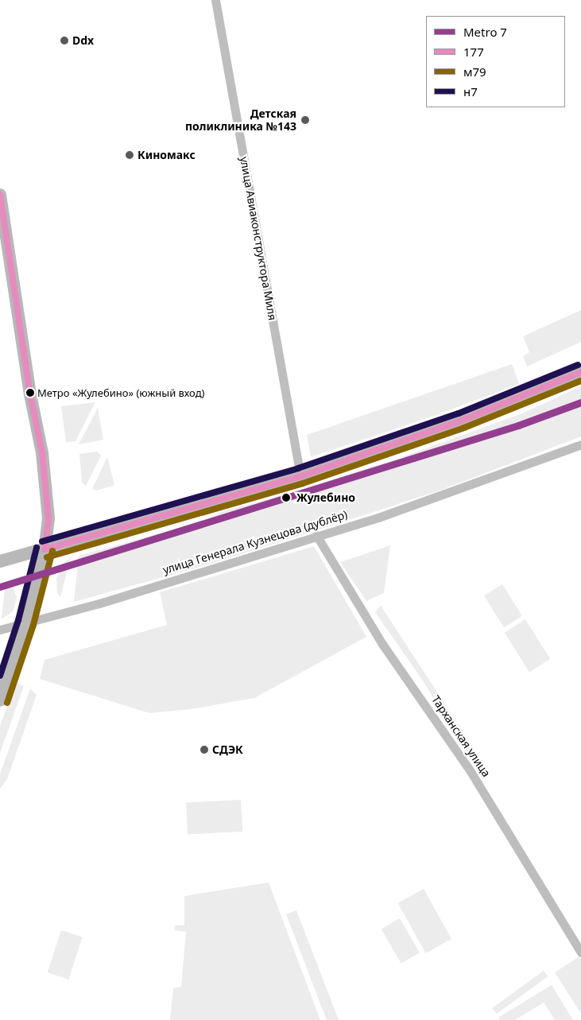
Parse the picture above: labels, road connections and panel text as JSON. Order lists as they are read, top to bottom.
{
  "streets": {
    "street": ["улица Авиаконструктора Миля", "улица Генерала Кузнецова (дублёр)", "Тарханская улица"]
  },
  "crossings": [
    ["улица Генерала Кузнецова (дублёр)", "Тарханская улица"]
  ],
  "places": [
    "Ddx",
    "Детская поликлиника №143",
    "Киномакс",
    "Метро «Жулебино» (южный вход)",
    "Жулебино",
    "СДЭК"
  ],
  "lines": [
    "transit line 177",
    "transit line н7",
    "transit line м79",
    "metro line 7"
  ],
  "legend": [
    "Metro 7",
    "177",
    "м79",
    "н7"
  ]
}
